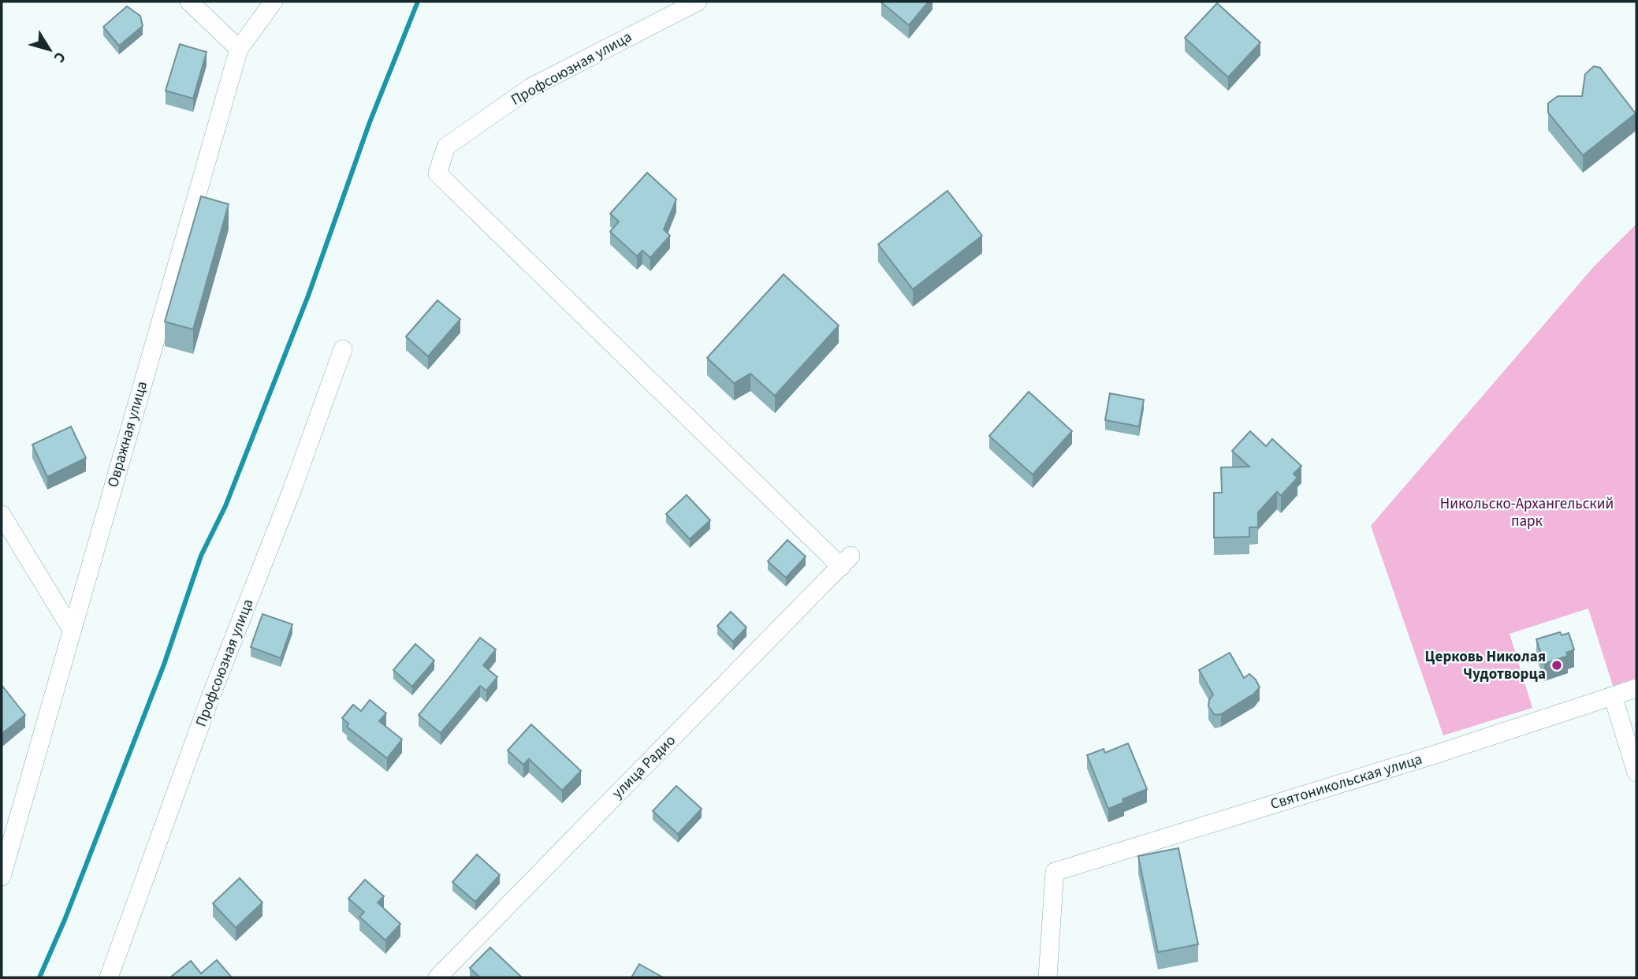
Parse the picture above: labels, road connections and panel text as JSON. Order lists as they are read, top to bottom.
{
  "streets": {
    "street": [
      "Профсоюзная улица",
      "Овражная улица",
      "улица Радио",
      "Святоникольская улица"
    ]
  },
  "crossings": [
    ["Профсоюзная улица", "улица Радио"]
  ],
  "parks": ["Никольско-Архангельский парк"],
  "places": ["Церковь Николая Чудотворца"],
  "north": "bottom right"
}
